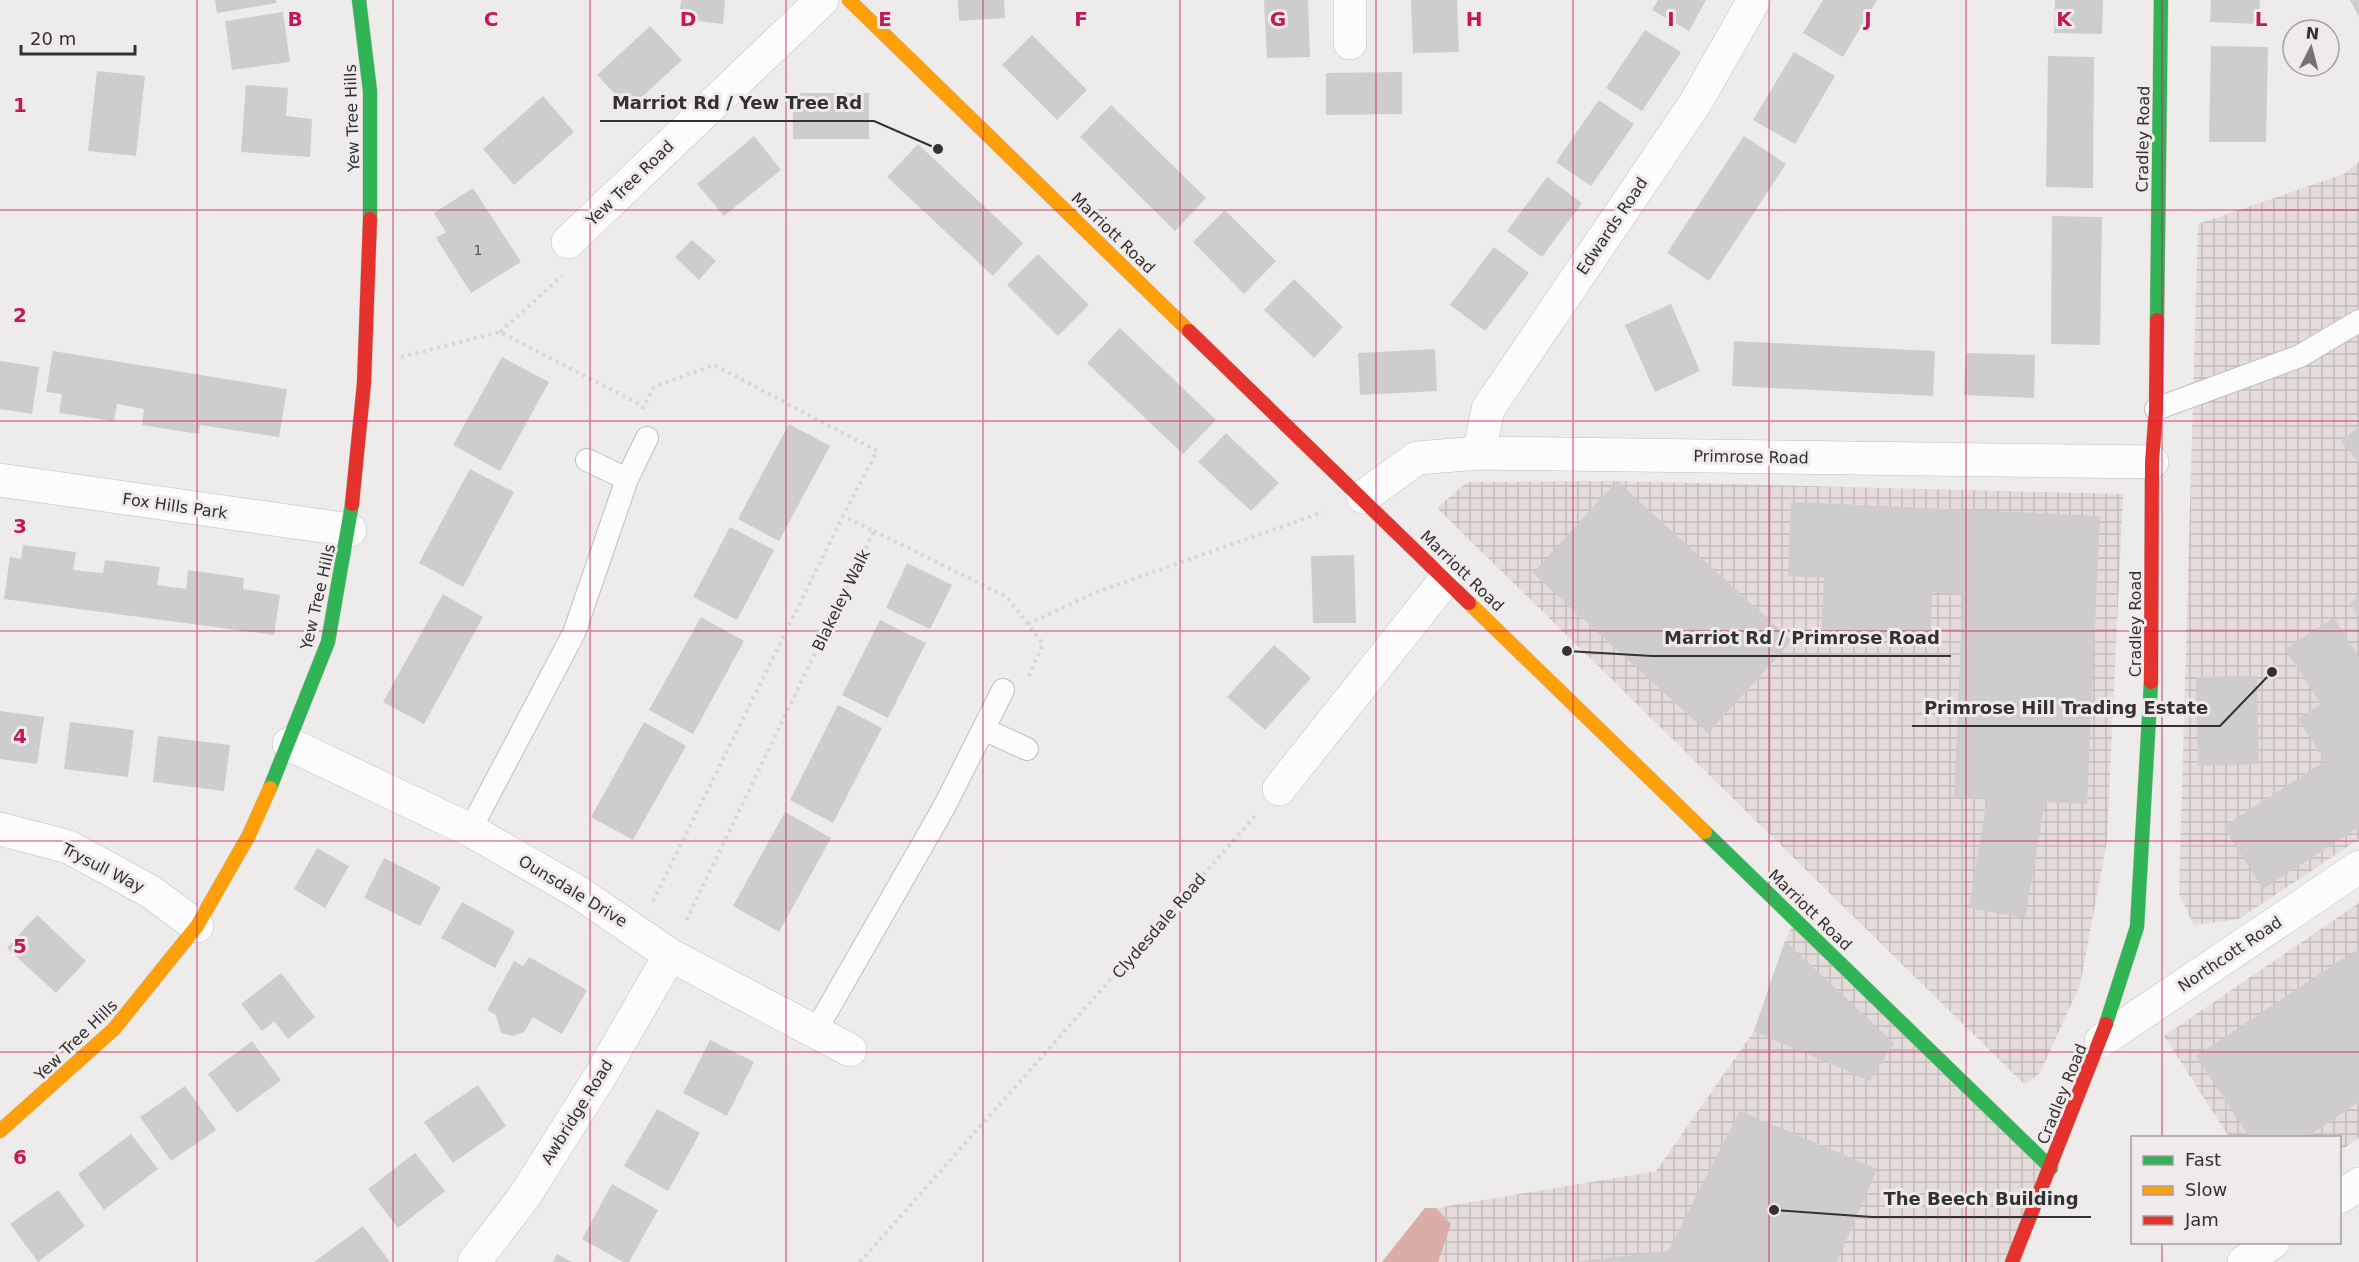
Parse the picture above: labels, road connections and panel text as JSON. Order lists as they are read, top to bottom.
{
  "streets": {
    "street": [
      "Yew Tree Hills",
      "Cradley Road",
      "Yew Tree Road",
      "Edwards Road",
      "Marriott Road",
      "Primrose Road",
      "Fox Hills Park",
      "Trysull Way",
      "Ounsdale Drive",
      "Northcott Road",
      "Awbridge Road"
    ],
    "path": ["Blakeley Walk", "Clydesdale Road"]
  },
  "crossings": [
    ["Yew Tree Hills", "Fox Hills Park"],
    ["Yew Tree Hills", "Trysull Way"],
    ["Yew Tree Hills", "Ounsdale Drive"],
    ["Cradley Road", "Marriott Road"],
    ["Cradley Road", "Primrose Road"],
    ["Cradley Road", "Northcott Road"],
    ["Edwards Road", "Primrose Road"],
    ["Marriott Road", "Primrose Road"],
    ["Blakeley Walk", "Ounsdale Drive"],
    ["Blakeley Walk", "Awbridge Road"],
    ["Ounsdale Drive", "Awbridge Road"]
  ],
  "places": [
    "Marriot Rd / Yew Tree Rd",
    "Marriot Rd / Primrose Road",
    "Primrose Hill Trading Estate",
    "The Beech Building"
  ],
  "house_numbers": ["1"],
  "legend": ["Fast", "Slow", "Jam"],
  "scale_bar": "20 m",
  "north": "top",
  "grid": {
    "columns": [
      "B",
      "C",
      "D",
      "E",
      "F",
      "G",
      "H",
      "I",
      "J",
      "K",
      "L"
    ],
    "rows": [
      "1",
      "2",
      "3",
      "4",
      "5",
      "6"
    ]
  }
}
